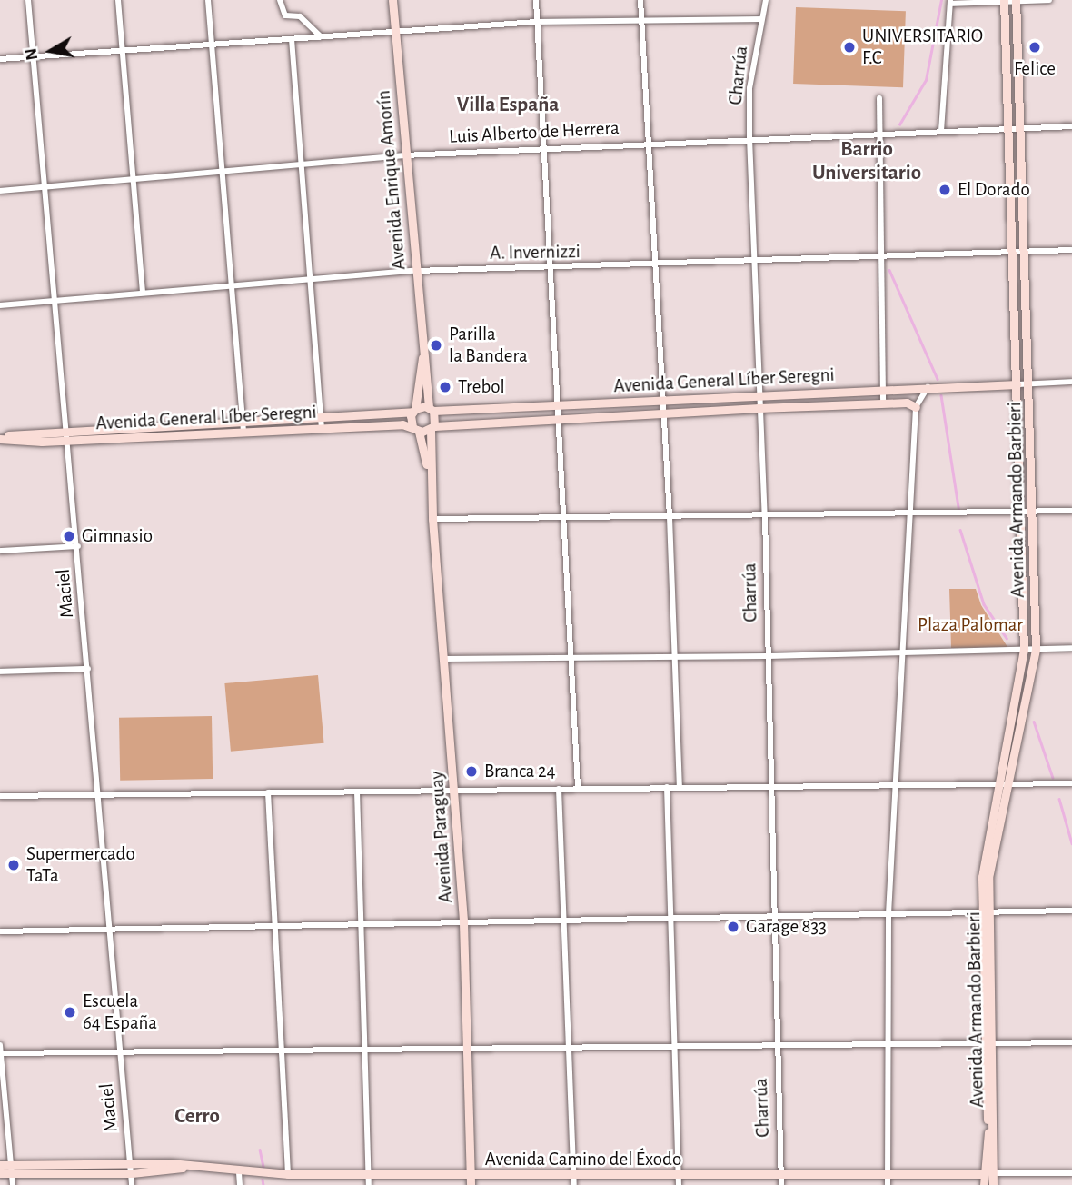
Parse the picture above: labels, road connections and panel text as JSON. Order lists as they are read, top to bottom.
{
  "streets": {
    "street": [
      "Charrúa",
      "Luis Alberto de Herrera",
      "Avenida Enrique Amorín",
      "A. Invernizzi",
      "Avenida General Líber Seregni",
      "Avenida Armando Barbieri",
      "Maciel",
      "Avenida Paraguay",
      "Avenida Camino del Éxodo"
    ]
  },
  "crossings": [
    ["Charrúa", "Luis Alberto de Herrera"],
    ["Charrúa", "A. Invernizzi"],
    ["Charrúa", "Avenida General Líber Seregni"],
    ["Charrúa", "Avenida Camino del Éxodo"],
    ["Luis Alberto de Herrera", "Avenida Enrique Amorín"],
    ["Luis Alberto de Herrera", "Avenida Armando Barbieri"],
    ["Luis Alberto de Herrera", "Maciel"],
    ["Avenida Enrique Amorín", "A. Invernizzi"],
    ["Avenida Enrique Amorín", "Avenida General Líber Seregni"],
    ["Avenida Enrique Amorín", "Avenida Paraguay"],
    ["A. Invernizzi", "Avenida Armando Barbieri"],
    ["A. Invernizzi", "Maciel"],
    ["Avenida General Líber Seregni", "Avenida Armando Barbieri"],
    ["Avenida General Líber Seregni", "Maciel"],
    ["Avenida General Líber Seregni", "Avenida Paraguay"],
    ["Avenida Armando Barbieri", "Avenida Camino del Éxodo"],
    ["Maciel", "Avenida Camino del Éxodo"],
    ["Avenida Paraguay", "Avenida Camino del Éxodo"]
  ],
  "districts": ["Villa España", "Barrio Universitario", "Cerro"],
  "parks": ["Plaza Palomar"],
  "places": [
    "UNIVERSITARIO F.C",
    "Felice",
    "El Dorado",
    "Parilla la Bandera",
    "Trebol",
    "Gimnasio",
    "Branca 24",
    "Supermercado TaTa",
    "Garage 833",
    "Escuela 64 España"
  ],
  "north": "left"
}
